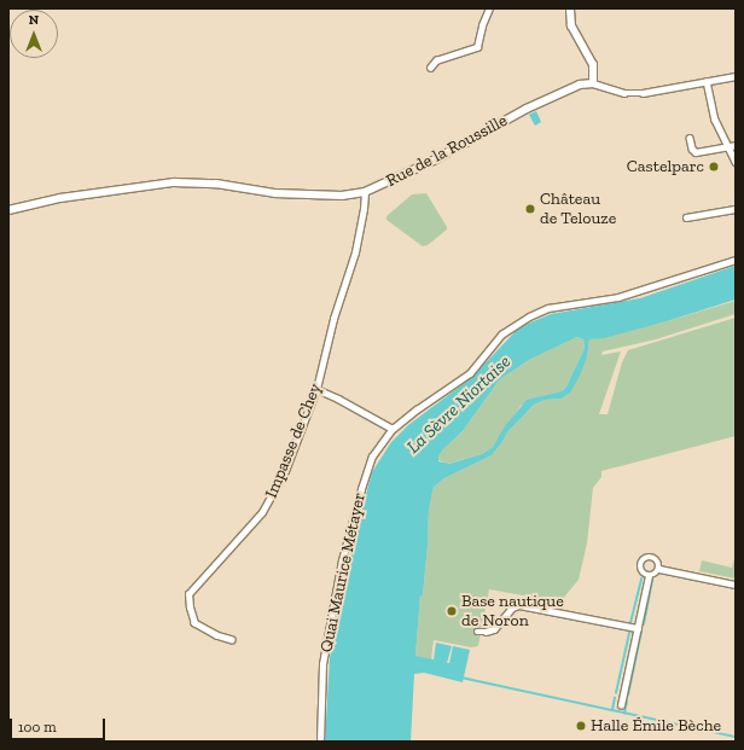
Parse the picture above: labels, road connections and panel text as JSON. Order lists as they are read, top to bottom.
{
  "streets": {
    "street": ["Rue de la Roussille", "Impasse de Chey", "Quai Maurice Métayer"]
  },
  "crossings": [
    ["Rue de la Roussille", "Impasse de Chey"]
  ],
  "water": ["La Sèvre Niortaise"],
  "places": [
    "Castelparc",
    "Château de Telouze",
    "Base nautique de Noron",
    "Halle Émile Bèche"
  ],
  "scale_bar": "100 m",
  "north": "top"
}
